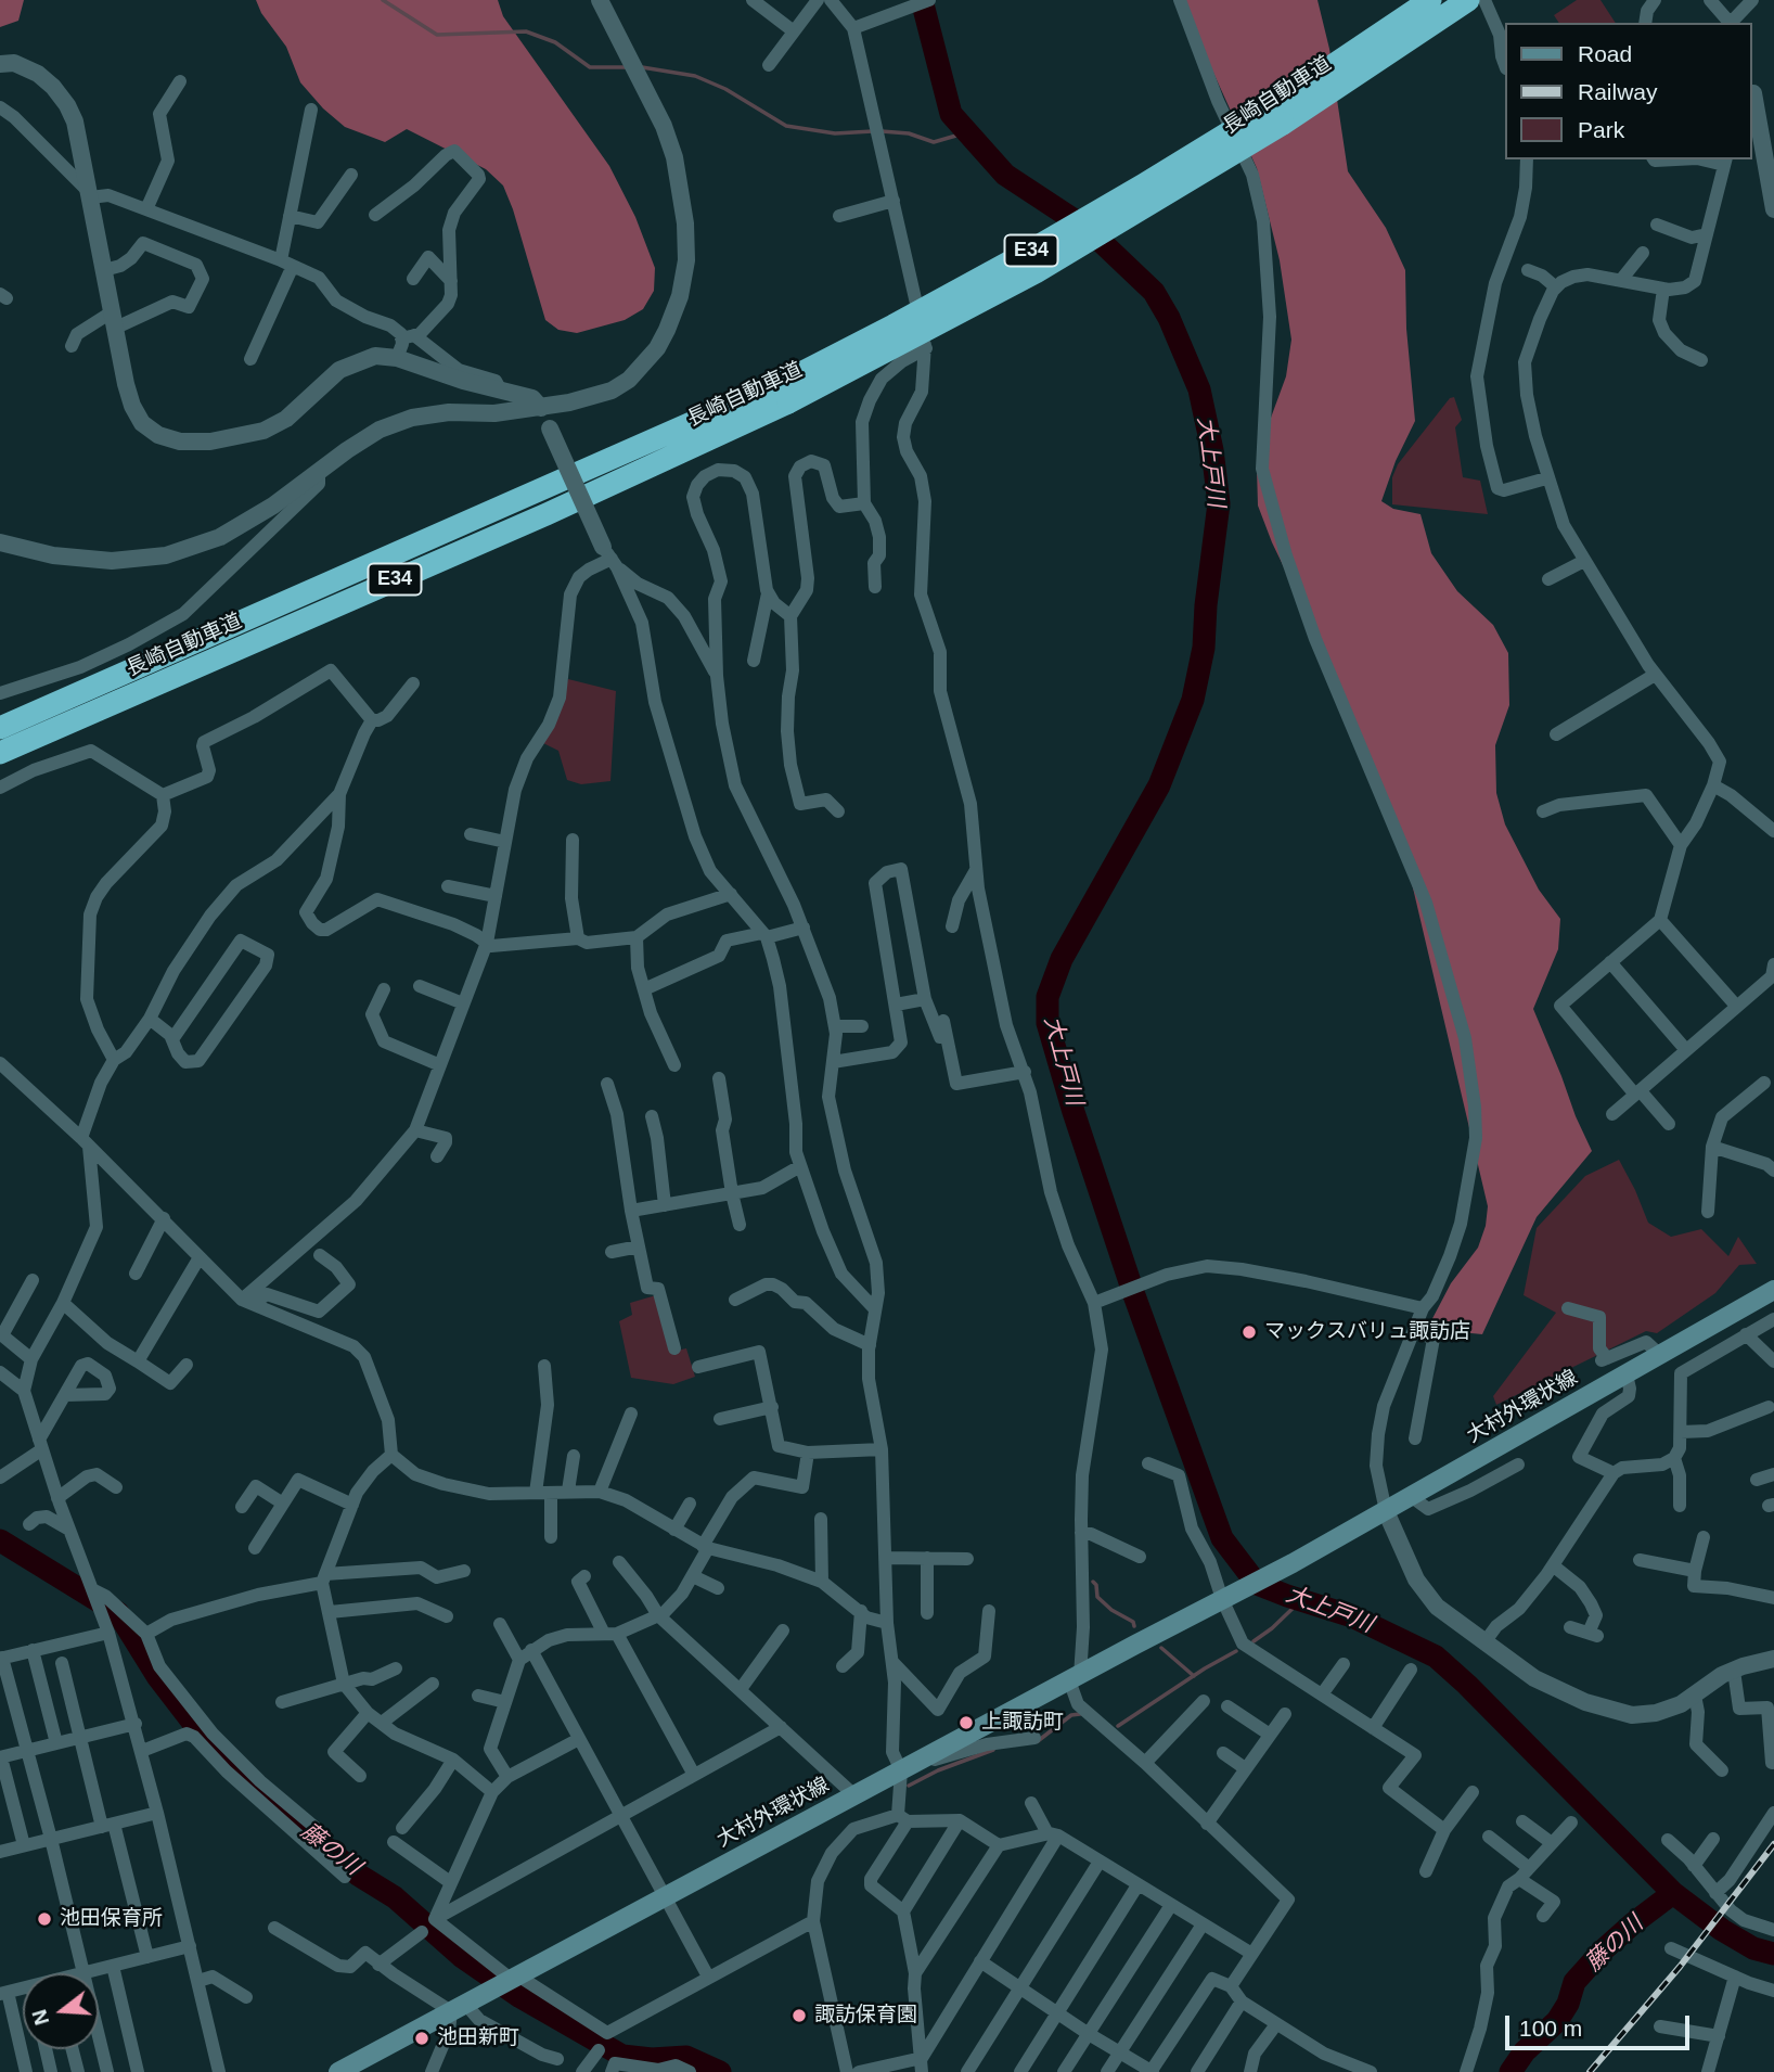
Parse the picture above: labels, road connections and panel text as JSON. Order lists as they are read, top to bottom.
{
  "streets": {
    "highway": ["長崎自動車道", "E34"],
    "main road": ["大村外環状線"]
  },
  "water": ["大上戸川", "藤の川"],
  "places": [
    "マックスバリュ諏訪店",
    "上諏訪町",
    "池田保育所",
    "諏訪保育園",
    "池田新町"
  ],
  "legend": ["Road", "Railway", "Park"],
  "scale_bar": "100 m",
  "north": "left"
}
